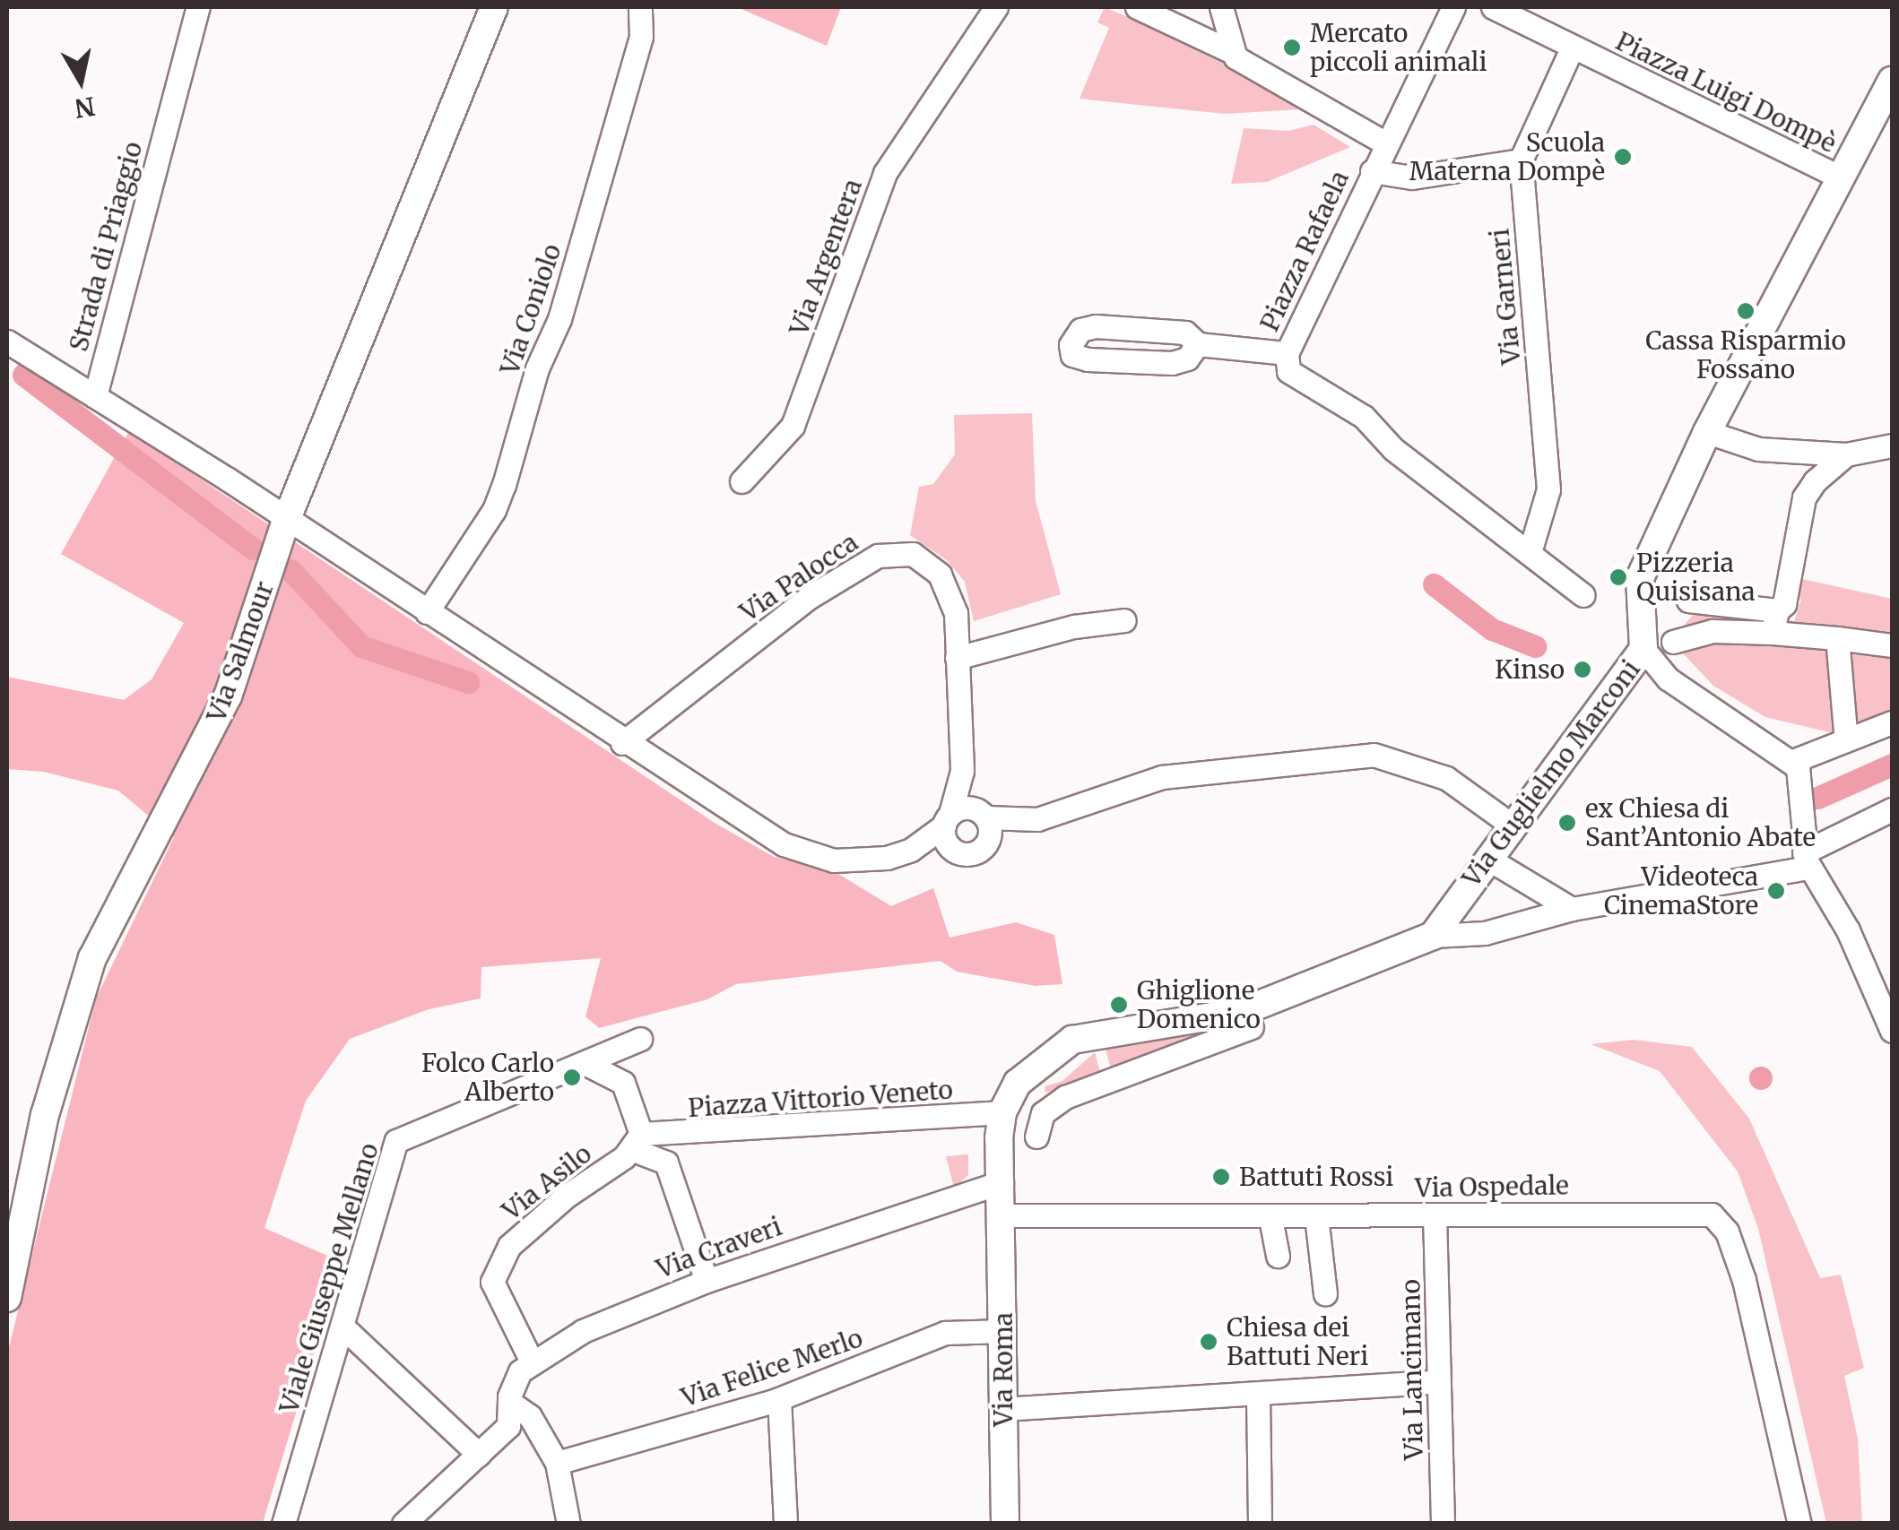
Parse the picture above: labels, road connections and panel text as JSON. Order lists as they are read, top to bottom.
{
  "streets": {
    "main road": ["Via Salmour", "Via Guglielmo Marconi", "Via Roma"],
    "street": [
      "Piazza Luigi Dompè",
      "Strada di Priaggio",
      "Piazza Rafaela",
      "Via Argentera",
      "Via Garneri",
      "Via Coniolo",
      "Via Palocca",
      "Piazza Vittorio Veneto",
      "Via Asilo",
      "Via Ospedale",
      "Via Craveri",
      "Viale Giuseppe Mellano",
      "Via Felice Merlo",
      "Via Lancimano"
    ]
  },
  "crossings": [
    ["Piazza Luigi Dompè", "Via Garneri"],
    ["Piazza Luigi Dompè", "Via Guglielmo Marconi"],
    ["Piazza Rafaela", "Via Garneri"],
    ["Piazza Vittorio Veneto", "Via Asilo"],
    ["Via Asilo", "Via Craveri"],
    ["Via Ospedale", "Via Roma"],
    ["Via Ospedale", "Via Lancimano"],
    ["Via Felice Merlo", "Via Roma"]
  ],
  "places": [
    "Mercato piccoli animali",
    "Scuola Materna Dompè",
    "Cassa Risparmio Fossano",
    "Pizzeria Quisisana",
    "Kinso",
    "ex Chiesa di Sant’Antonio Abate",
    "Videoteca CinemaStore",
    "Ghiglione Domenico",
    "Folco Carlo Alberto",
    "Battuti Rossi",
    "Chiesa dei Battuti Neri"
  ],
  "north": "bottom"
}
